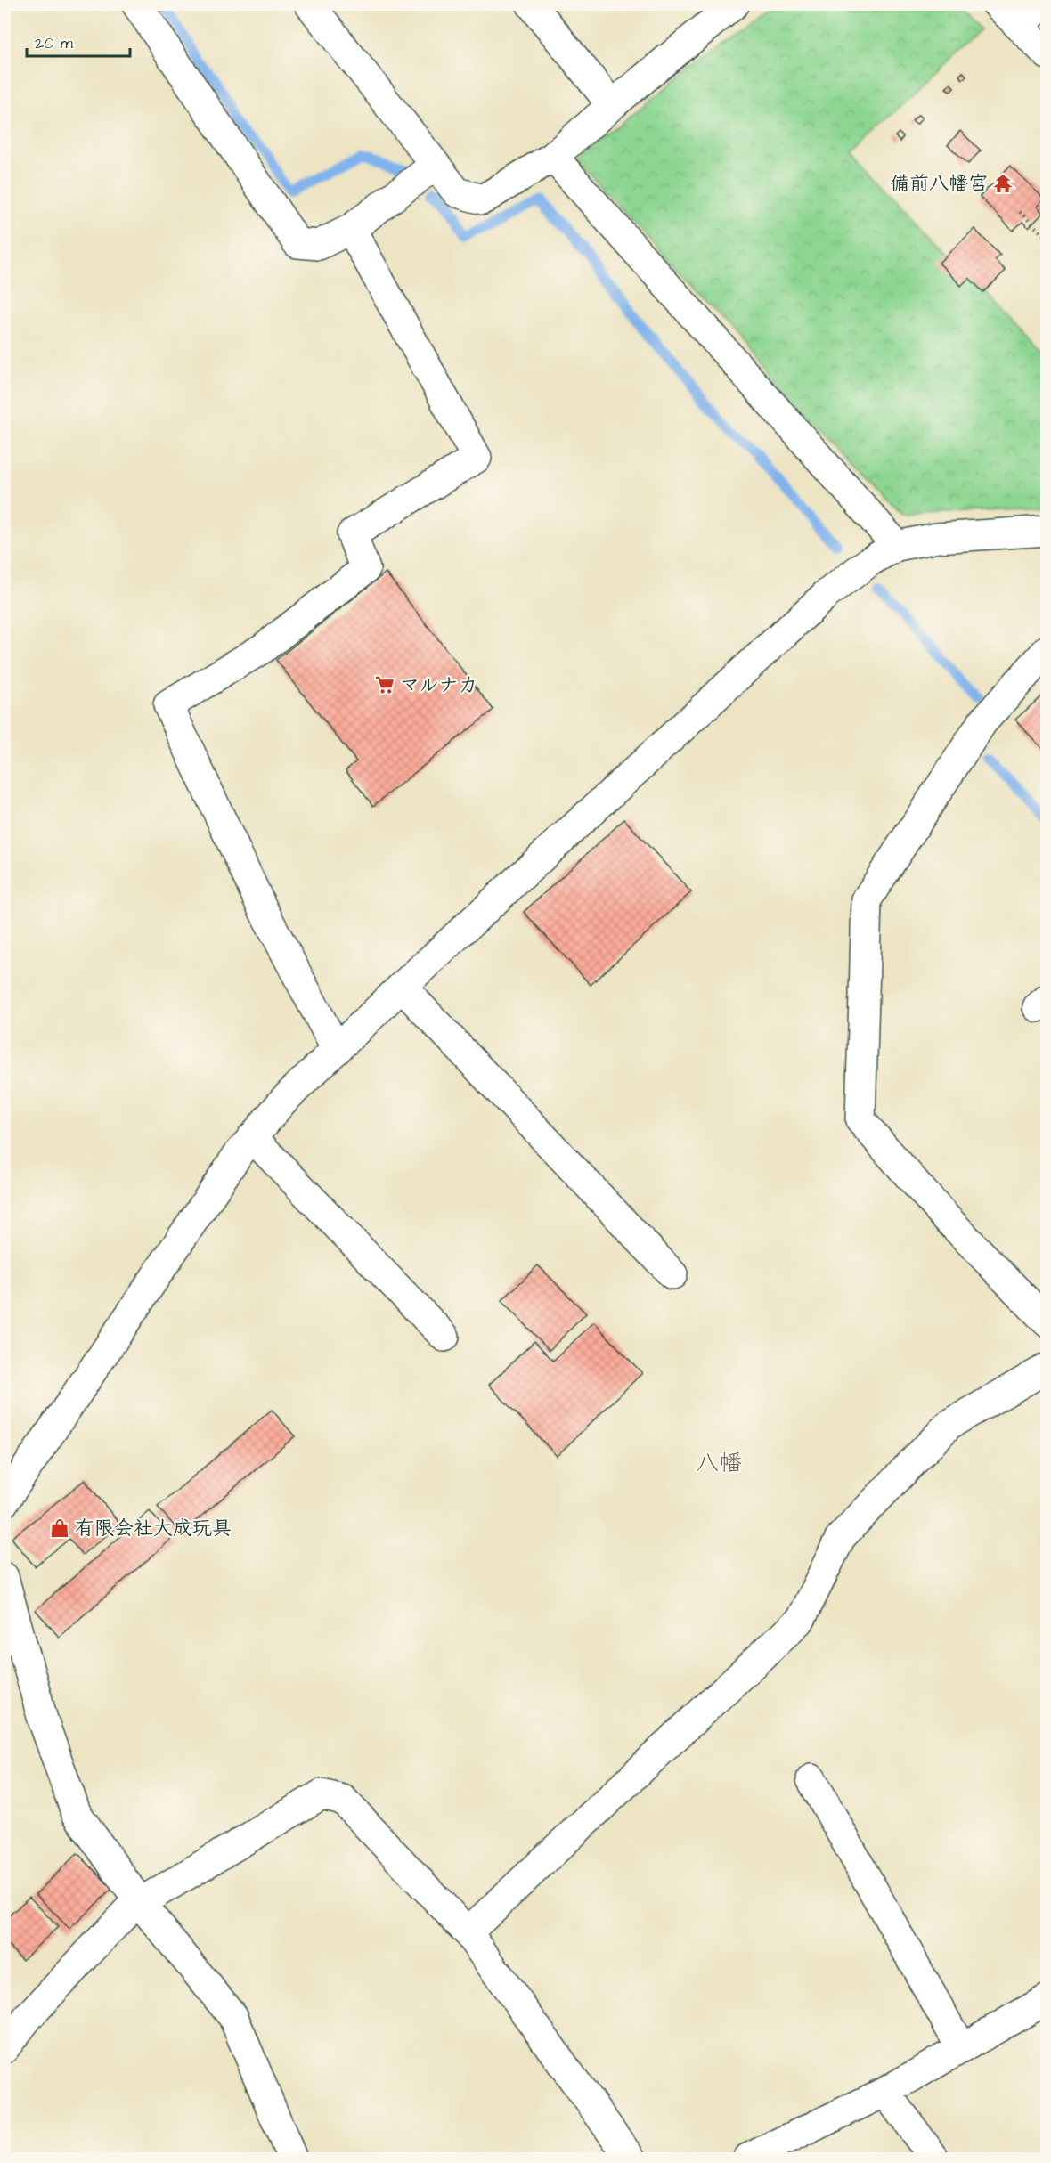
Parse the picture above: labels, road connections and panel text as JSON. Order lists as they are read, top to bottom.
{
  "districts": ["八幡"],
  "places": {
    "temple": ["備前八幡宮"],
    "supermarket": ["マルナカ"],
    "shop": ["有限会社大成玩具"]
  },
  "scale_bar": "20 m"
}
